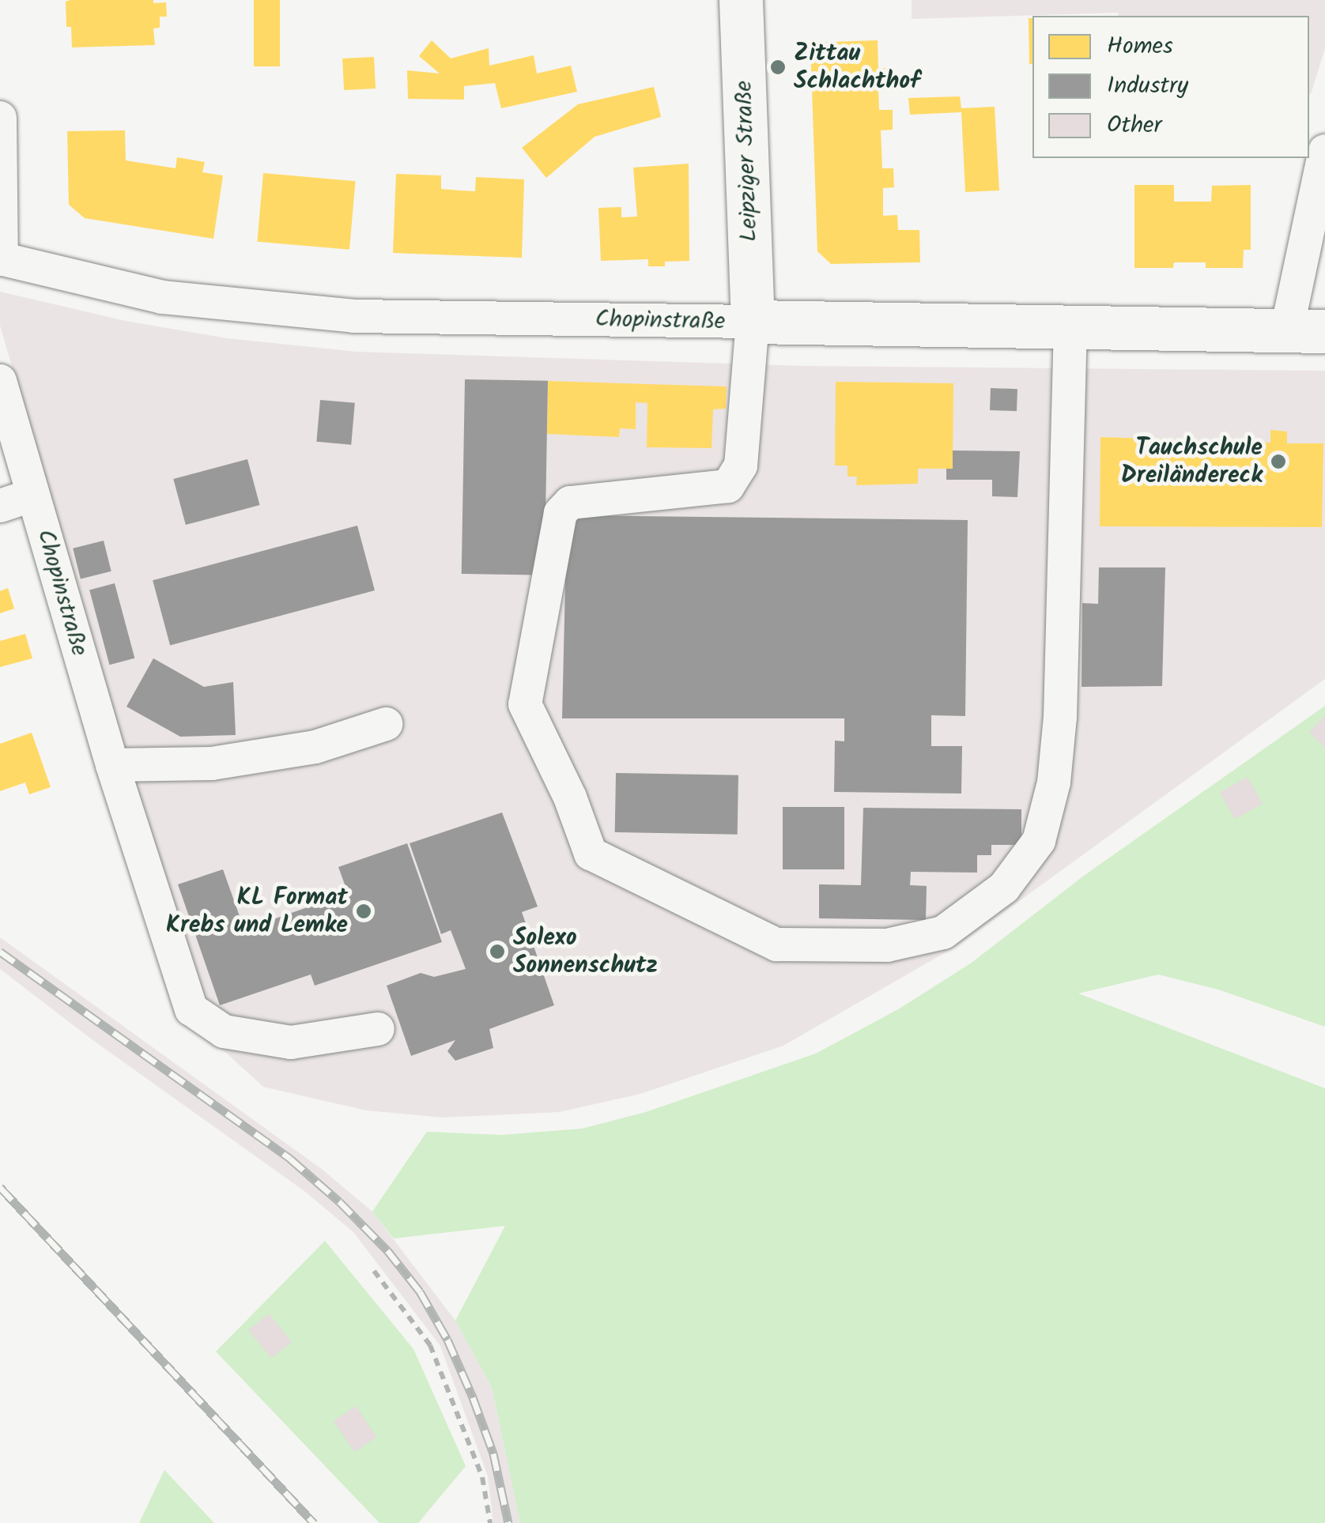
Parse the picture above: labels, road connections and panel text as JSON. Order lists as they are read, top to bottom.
{
  "streets": {
    "main road": ["Leipziger Straße", "Chopinstraße"]
  },
  "crossings": [
    ["Leipziger Straße", "Chopinstraße"]
  ],
  "places": [
    "Zittau Schlachthof",
    "Tauchschule Dreiländereck",
    "KL Format Krebs und Lemke",
    "Solexo Sonnenschutz"
  ],
  "legend": ["Homes", "Industry", "Other"]
}
